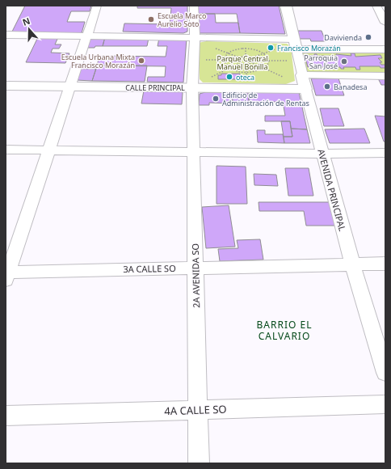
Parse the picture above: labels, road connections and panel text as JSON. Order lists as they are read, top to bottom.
{
  "streets": {
    "street": [
      "CALLE PRINCIPAL",
      "AVENIDA PRINCIPAL",
      "3A CALLE SO",
      "2A AVENIDA SO",
      "4A CALLE SO"
    ]
  },
  "crossings": [
    ["CALLE PRINCIPAL", "AVENIDA PRINCIPAL"],
    ["CALLE PRINCIPAL", "2A AVENIDA SO"],
    ["AVENIDA PRINCIPAL", "3A CALLE SO"],
    ["3A CALLE SO", "2A AVENIDA SO"],
    ["2A AVENIDA SO", "4A CALLE SO"]
  ],
  "districts": ["BARRIO EL CALVARIO"],
  "parks": ["Parque Central Manuel Bonilla"],
  "places": [
    "Escuela Marco Aurelio Soto",
    "Davivienda",
    "Francisco Morazán",
    "Escuela Urbana Mixta Francisco Morazán",
    "Parroquia San José",
    "oteca",
    "Banadesa",
    "Edificio de Administración de Rentas"
  ],
  "north": "top"
}
